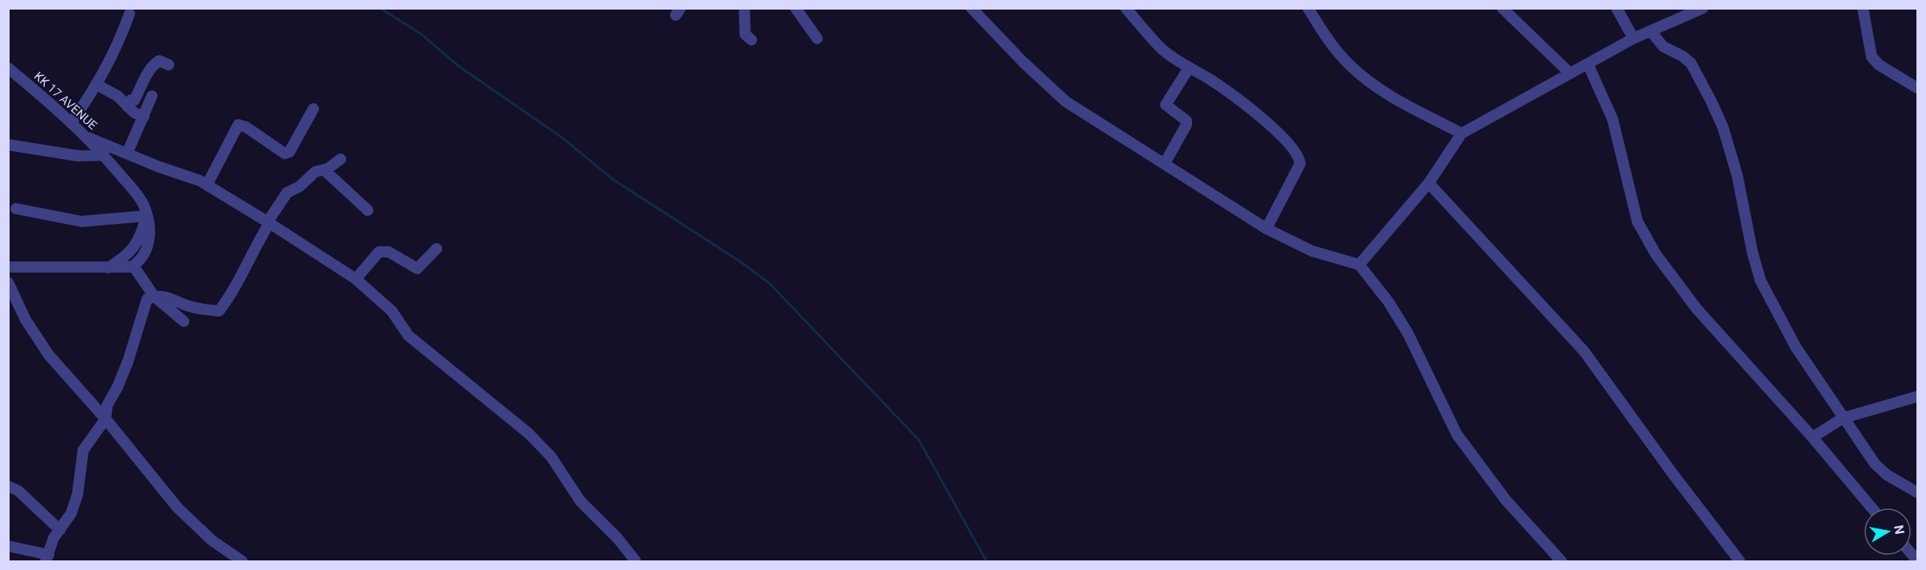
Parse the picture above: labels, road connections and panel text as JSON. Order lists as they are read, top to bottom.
{
  "streets": {
    "street": ["KK 17 AVENUE"]
  },
  "north": "right"
}
